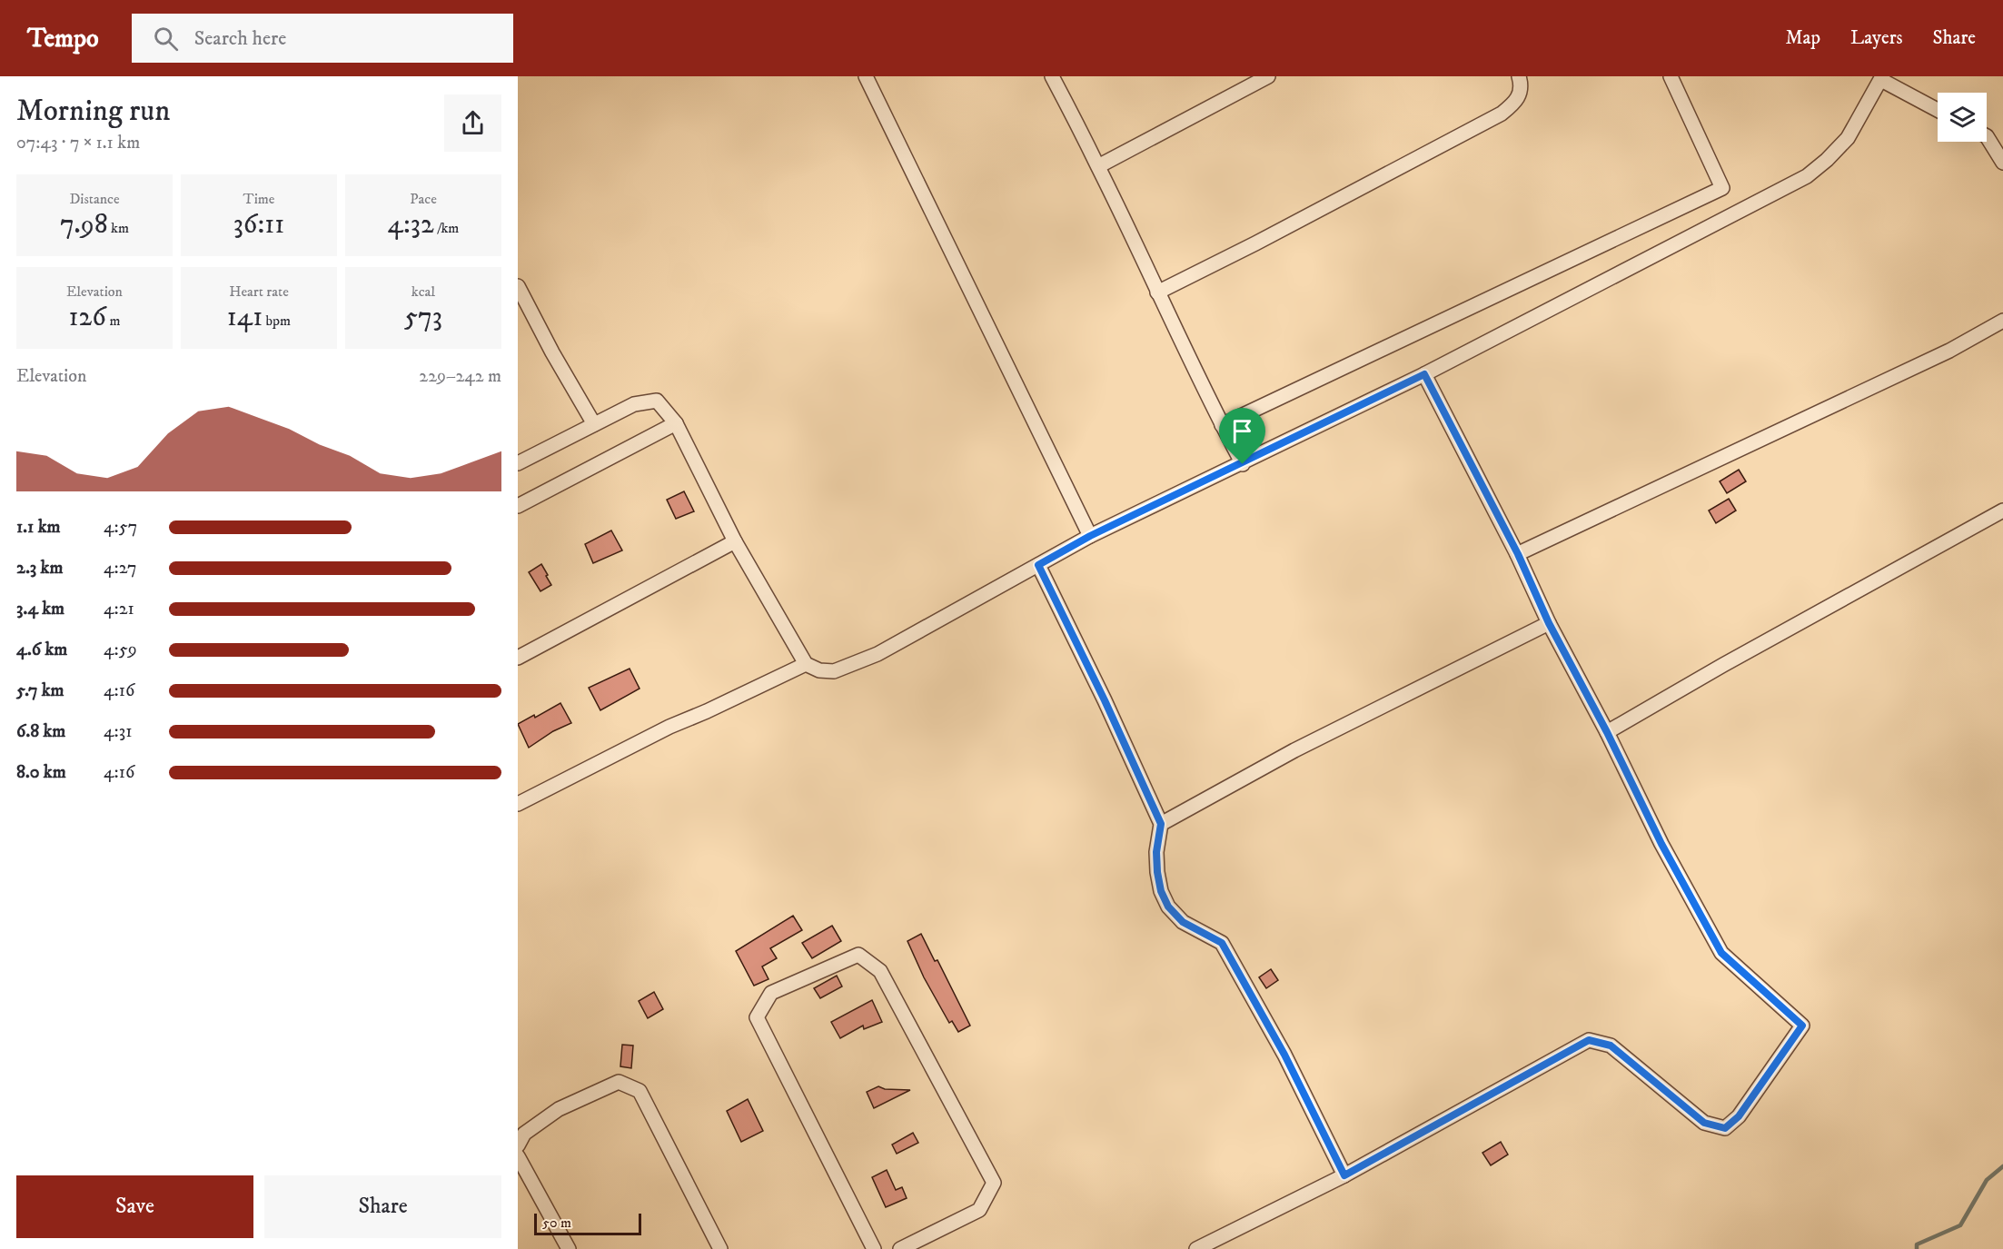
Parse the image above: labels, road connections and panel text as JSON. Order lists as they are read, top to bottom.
{
  "scale_bar": "50 m",
  "page": {
    "header": "Tempo",
    "search": "Search here",
    "nav": ["Map", "Layers", "Share"],
    "heading": ["Morning run", "07:43 · 7 × 1.1 km"],
    "stats": [
      ["Distance", "7.98 km"],
      ["Time", "36:11"],
      ["Pace", "4:32 /km"],
      ["Elevation", "126 m"],
      ["Heart rate", "141 bpm"],
      ["kcal", "573"]
    ],
    "chart": ["Elevation", "229–242 m"],
    "list": [
      {
        "name": "1.1 km",
        "note": "4:57"
      },
      {
        "name": "2.3 km",
        "note": "4:27"
      },
      {
        "name": "3.4 km",
        "note": "4:21"
      },
      {
        "name": "4.6 km",
        "note": "4:59"
      },
      {
        "name": "5.7 km",
        "note": "4:16"
      },
      {
        "name": "6.8 km",
        "note": "4:31"
      },
      {
        "name": "8.0 km",
        "note": "4:16"
      }
    ],
    "buttons": ["Save", "Share"],
    "scale": "50 m"
  }
}
